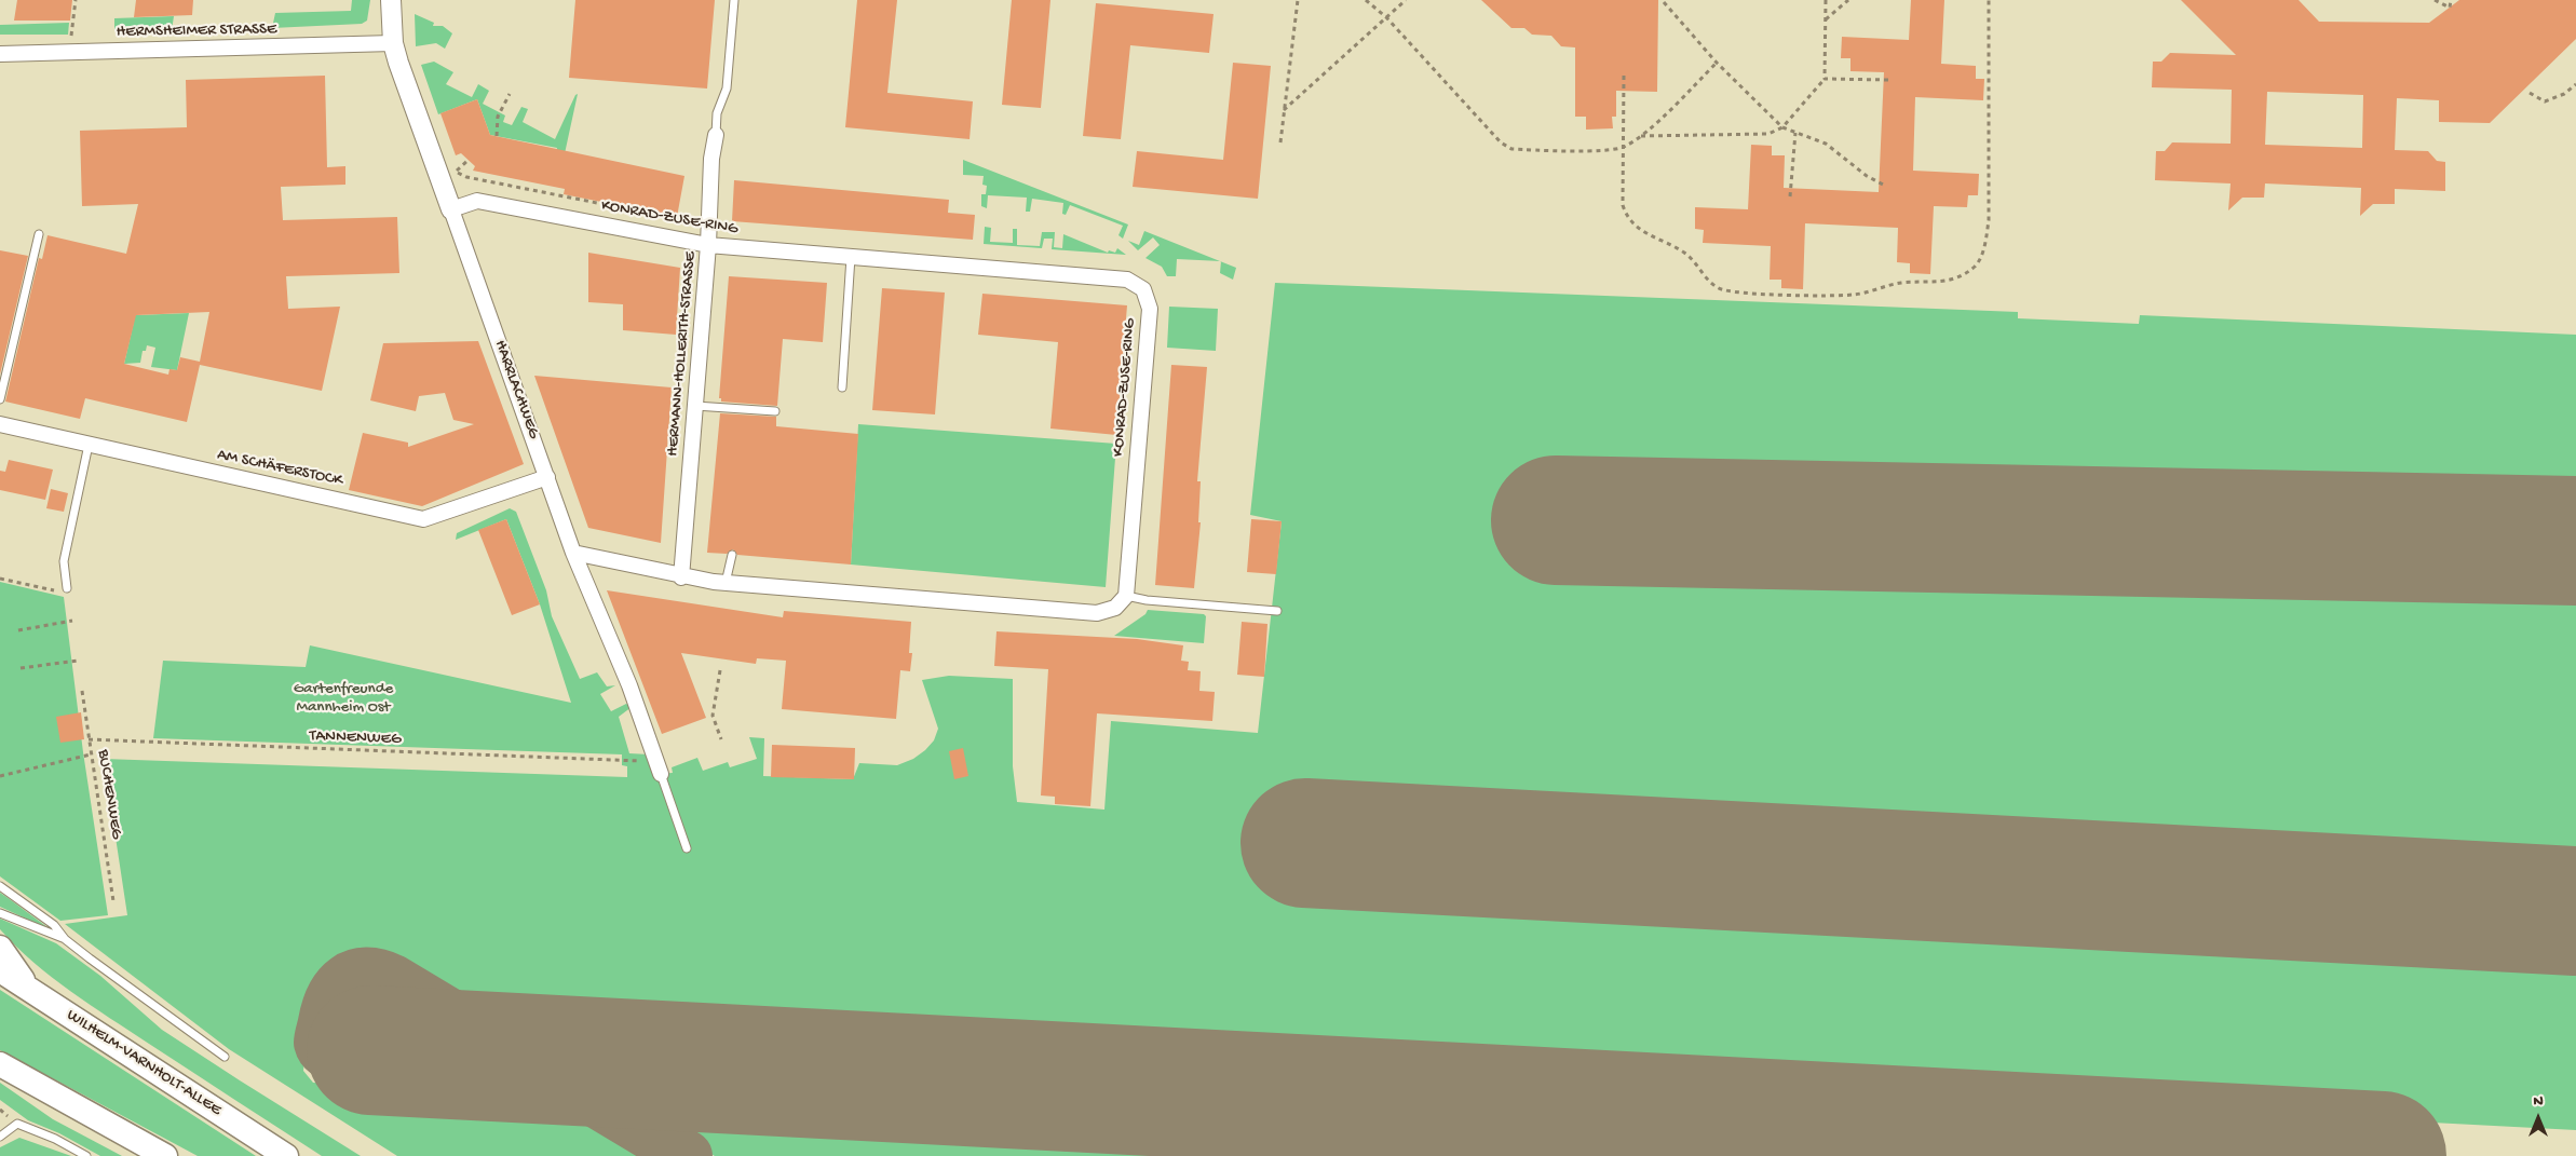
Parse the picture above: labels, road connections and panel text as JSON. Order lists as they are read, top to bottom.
{
  "streets": {
    "main road": ["WILHELM-VARNHOLT-ALLEE"],
    "street": [
      "HERMSHEIMER STRASSE",
      "KONRAD-ZUSE-RING",
      "HERMANN-HOLLERITH-STRASSE",
      "HARRLACHWEG",
      "AM SCHÄFERSTOCK"
    ],
    "path": ["TANNENWEG", "BUCHENWEG"]
  },
  "crossings": [
    ["HERMSHEIMER STRASSE", "HARRLACHWEG"],
    ["KONRAD-ZUSE-RING", "HERMANN-HOLLERITH-STRASSE"],
    ["KONRAD-ZUSE-RING", "HARRLACHWEG"],
    ["HARRLACHWEG", "AM SCHÄFERSTOCK"],
    ["TANNENWEG", "BUCHENWEG"]
  ],
  "parks": ["Gartenfreunde Mannheim Ost"],
  "north": "top"
}
